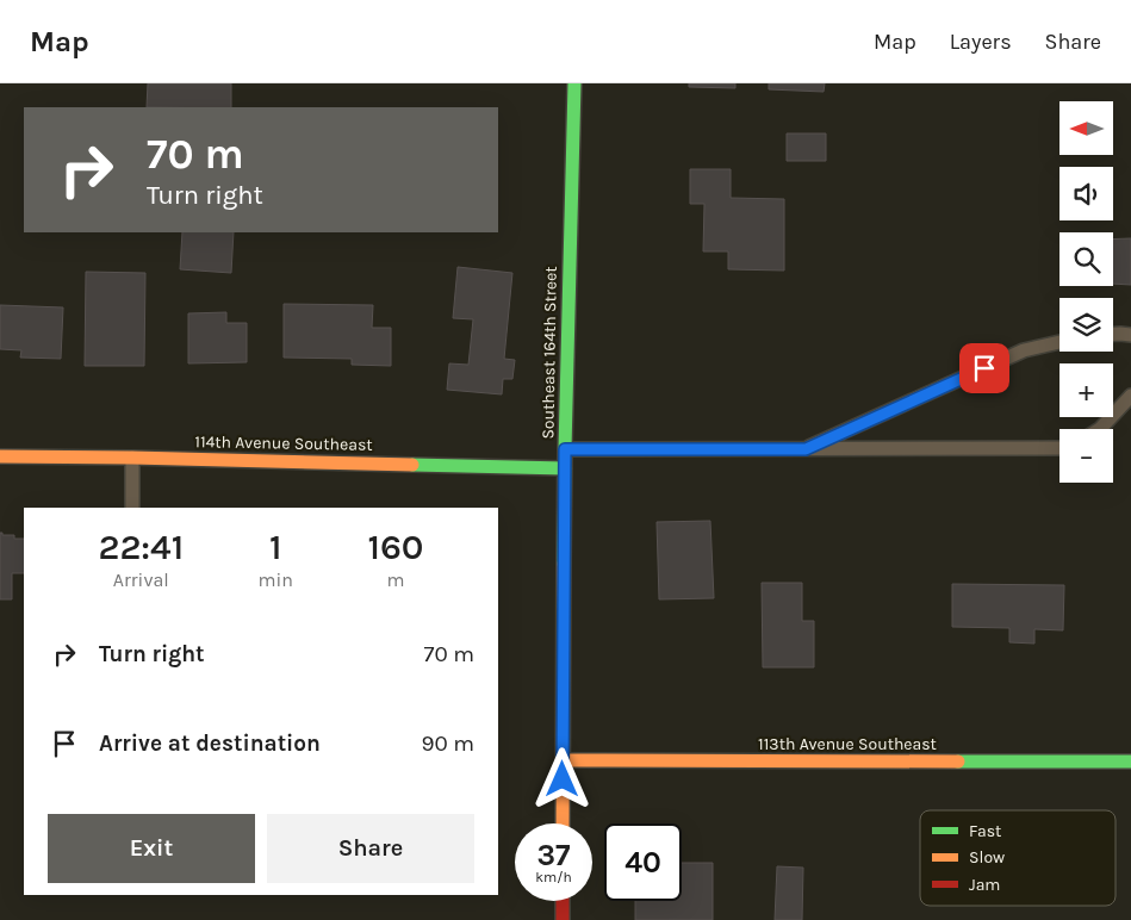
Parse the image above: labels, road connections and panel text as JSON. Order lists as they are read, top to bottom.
{
  "streets": {
    "street": ["Southeast 164th Street", "114th Avenue Southeast", "113th Avenue Southeast"]
  },
  "crossings": [
    ["Southeast 164th Street", "114th Avenue Southeast"],
    ["Southeast 164th Street", "113th Avenue Southeast"]
  ],
  "legend": ["Fast", "Slow", "Jam"],
  "north": "left",
  "page": {
    "header": "Map",
    "nav": ["Map", "Layers", "Share"],
    "map_buttons": ["+", "−"],
    "turn": ["70 m", "Turn right"],
    "eta": [
      "22:41",
      "Arrival",
      "1",
      "min",
      "160",
      "m"
    ],
    "list": [
      {
        "name": "Turn right",
        "value": "70 m"
      },
      {
        "name": "Arrive at destination",
        "value": "90 m"
      }
    ],
    "buttons": ["Exit", "Share"],
    "speed": "37 km/h",
    "limit": "40"
  }
}
